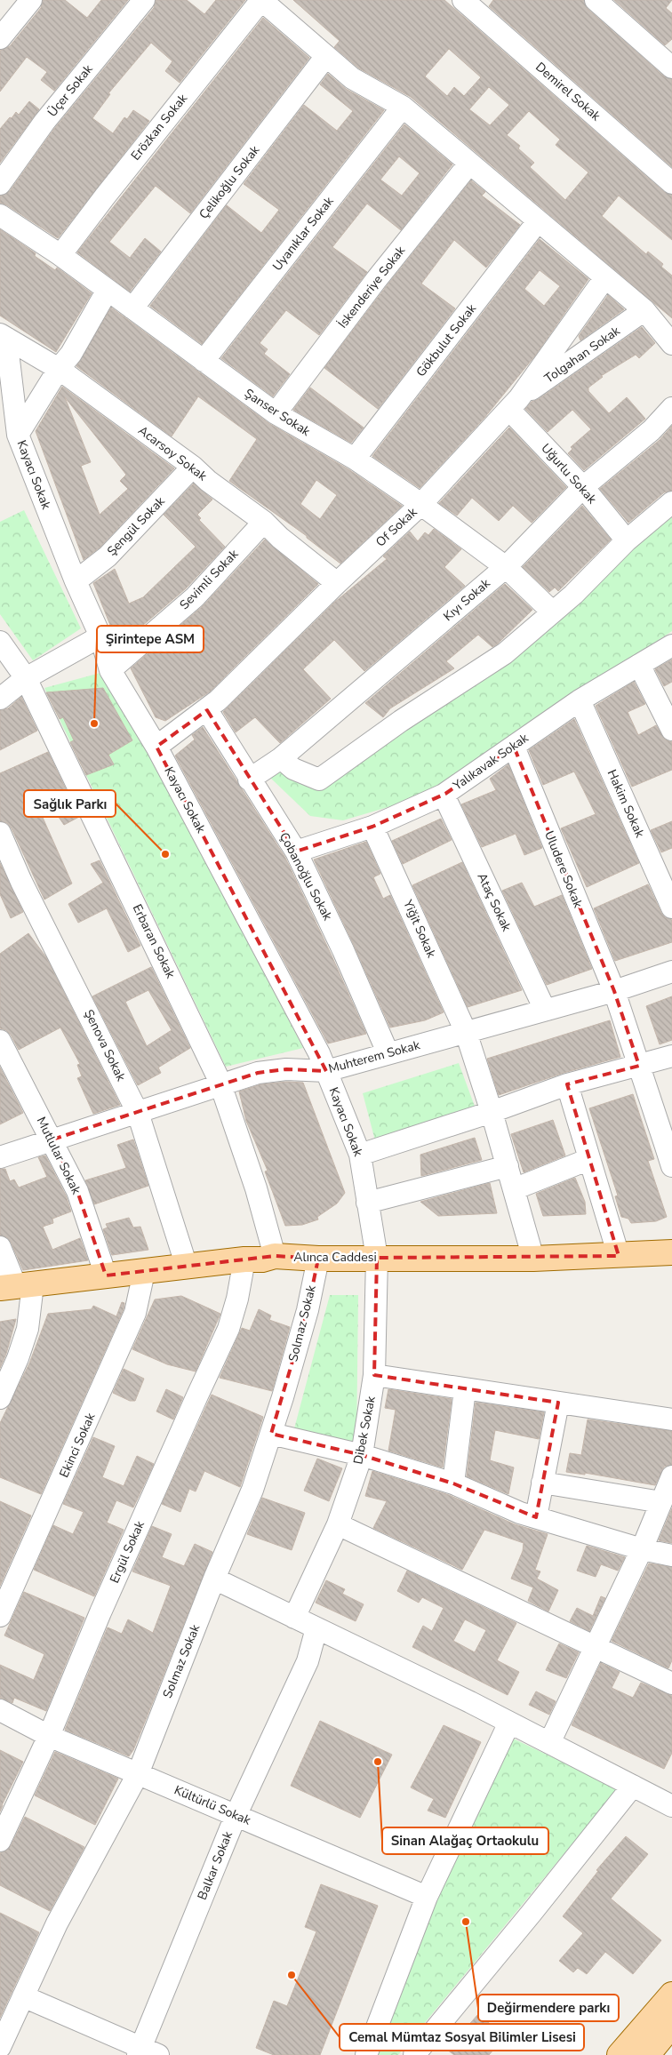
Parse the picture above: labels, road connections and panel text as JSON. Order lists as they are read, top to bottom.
{
  "streets": {
    "main road": ["Alınca Caddesi"],
    "street": [
      "Üçer Sokak",
      "Demirel Sokak",
      "Erözkan Sokak",
      "Çelikoğlu Sokak",
      "Uyanıklar Sokak",
      "İskenderiye Sokak",
      "Gökbulut Sokak",
      "Tolgahan Sokak",
      "Şanser Sokak",
      "Acarsoy Sokak",
      "Uğurlu Sokak",
      "Kayacı Sokak",
      "Şengül Sokak",
      "Of Sokak",
      "Sevimli Sokak",
      "Kıyı Sokak",
      "Yalıkavak Sokak",
      "Hakim Sokak",
      "Uludere Sokak",
      "Çobanoğlu Sokak",
      "Ataç Sokak",
      "Yiğit Sokak",
      "Erbaran Sokak",
      "Şenova Sokak",
      "Muhterem Sokak",
      "Mutlular Sokak",
      "Solmaz Sokak",
      "Dibek Sokak",
      "Ekinci Sokak",
      "Ergül Sokak",
      "Kültürlü Sokak",
      "Balkar Sokak"
    ]
  },
  "crossings": [
    ["Erözkan Sokak", "Şanser Sokak"],
    ["Çelikoğlu Sokak", "Şanser Sokak"],
    ["Uyanıklar Sokak", "Şanser Sokak"],
    ["İskenderiye Sokak", "Şanser Sokak"],
    ["Gökbulut Sokak", "Şanser Sokak"],
    ["Tolgahan Sokak", "Uğurlu Sokak"],
    ["Tolgahan Sokak", "Of Sokak"],
    ["Şanser Sokak", "Of Sokak"],
    ["Şanser Sokak", "Kıyı Sokak"],
    ["Acarsoy Sokak", "Kayacı Sokak"],
    ["Acarsoy Sokak", "Şengül Sokak"],
    ["Acarsoy Sokak", "Of Sokak"],
    ["Acarsoy Sokak", "Sevimli Sokak"],
    ["Uğurlu Sokak", "Of Sokak"],
    ["Uğurlu Sokak", "Kıyı Sokak"],
    ["Kayacı Sokak", "Şengül Sokak"],
    ["Kayacı Sokak", "Of Sokak"],
    ["Kayacı Sokak", "Sevimli Sokak"],
    ["Kayacı Sokak", "Muhterem Sokak"],
    ["Kayacı Sokak", "Alınca Caddesi"],
    ["Kayacı Sokak", "Dibek Sokak"],
    ["Of Sokak", "Çobanoğlu Sokak"],
    ["Kıyı Sokak", "Çobanoğlu Sokak"],
    ["Yalıkavak Sokak", "Hakim Sokak"],
    ["Yalıkavak Sokak", "Uludere Sokak"],
    ["Yalıkavak Sokak", "Çobanoğlu Sokak"],
    ["Yalıkavak Sokak", "Ataç Sokak"],
    ["Yalıkavak Sokak", "Yiğit Sokak"],
    ["Uludere Sokak", "Muhterem Sokak"],
    ["Çobanoğlu Sokak", "Muhterem Sokak"],
    ["Ataç Sokak", "Muhterem Sokak"],
    ["Yiğit Sokak", "Muhterem Sokak"],
    ["Yiğit Sokak", "Alınca Caddesi"],
    ["Erbaran Sokak", "Muhterem Sokak"],
    ["Erbaran Sokak", "Alınca Caddesi"],
    ["Şenova Sokak", "Muhterem Sokak"],
    ["Şenova Sokak", "Alınca Caddesi"],
    ["Muhterem Sokak", "Mutlular Sokak"],
    ["Mutlular Sokak", "Alınca Caddesi"],
    ["Alınca Caddesi", "Solmaz Sokak"],
    ["Alınca Caddesi", "Dibek Sokak"],
    ["Alınca Caddesi", "Ekinci Sokak"],
    ["Alınca Caddesi", "Ergül Sokak"],
    ["Solmaz Sokak", "Kültürlü Sokak"],
    ["Ergül Sokak", "Kültürlü Sokak"],
    ["Kültürlü Sokak", "Balkar Sokak"]
  ],
  "places": [
    "Şirintepe ASM",
    "Sağlık Parkı",
    "Sinan Alağaç Ortaokulu",
    "Değirmendere parkı",
    "Cemal Mümtaz Sosyal Bilimler Lisesi"
  ]
}
